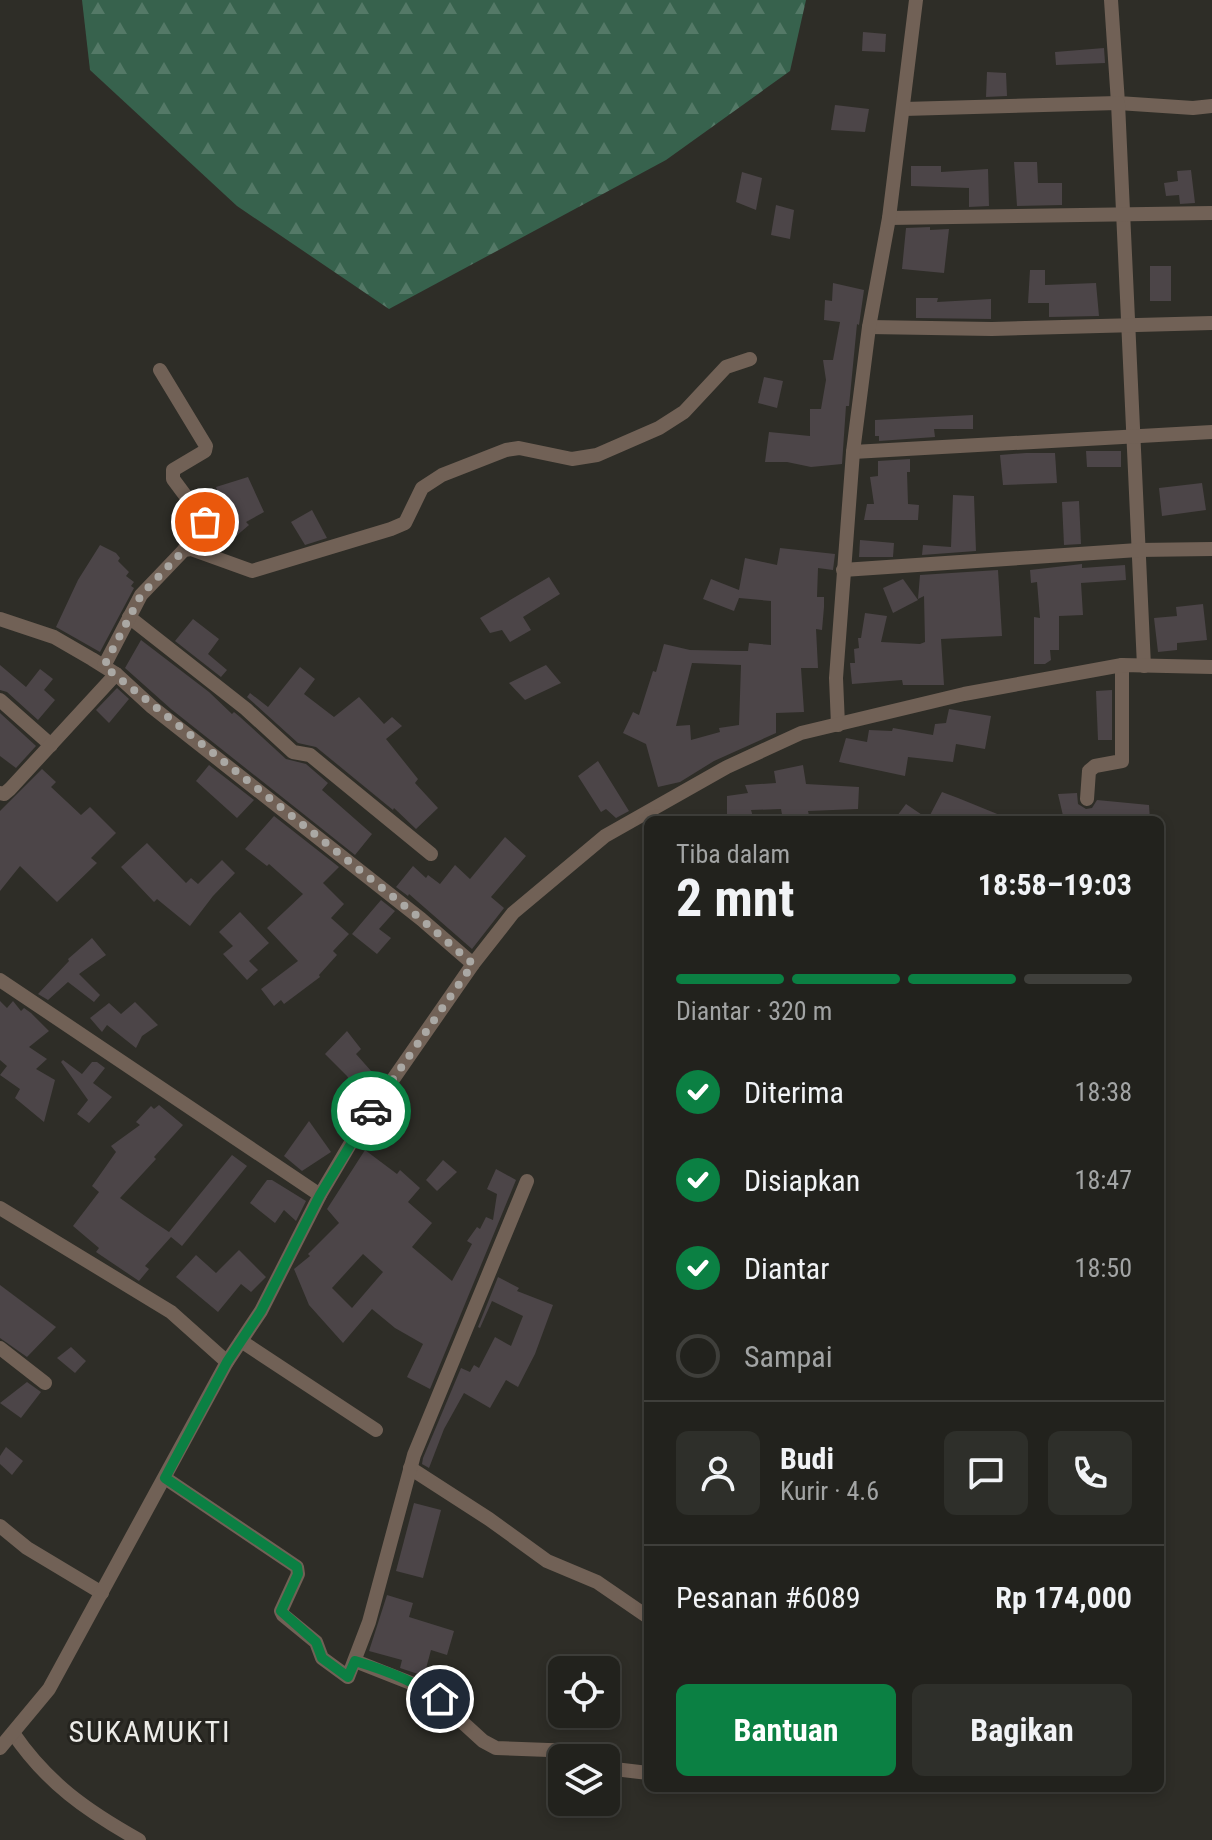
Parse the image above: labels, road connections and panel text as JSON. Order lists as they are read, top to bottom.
{
  "districts": ["SUKAMUKTI"],
  "page": {
    "heading": ["2 mnt", "Tiba dalam", "18:58–19:03"],
    "panel": [
      "Budi",
      "Kurir · 4.6",
      "Pesanan #6089",
      "Rp 174,000"
    ],
    "bar": "Diantar · 320 m",
    "list": [
      ["Diterima", "18:38"],
      ["Disiapkan", "18:47"],
      ["Diantar", "18:50"],
      "Sampai"
    ],
    "buttons": ["Bantuan", "Bagikan"]
  }
}
